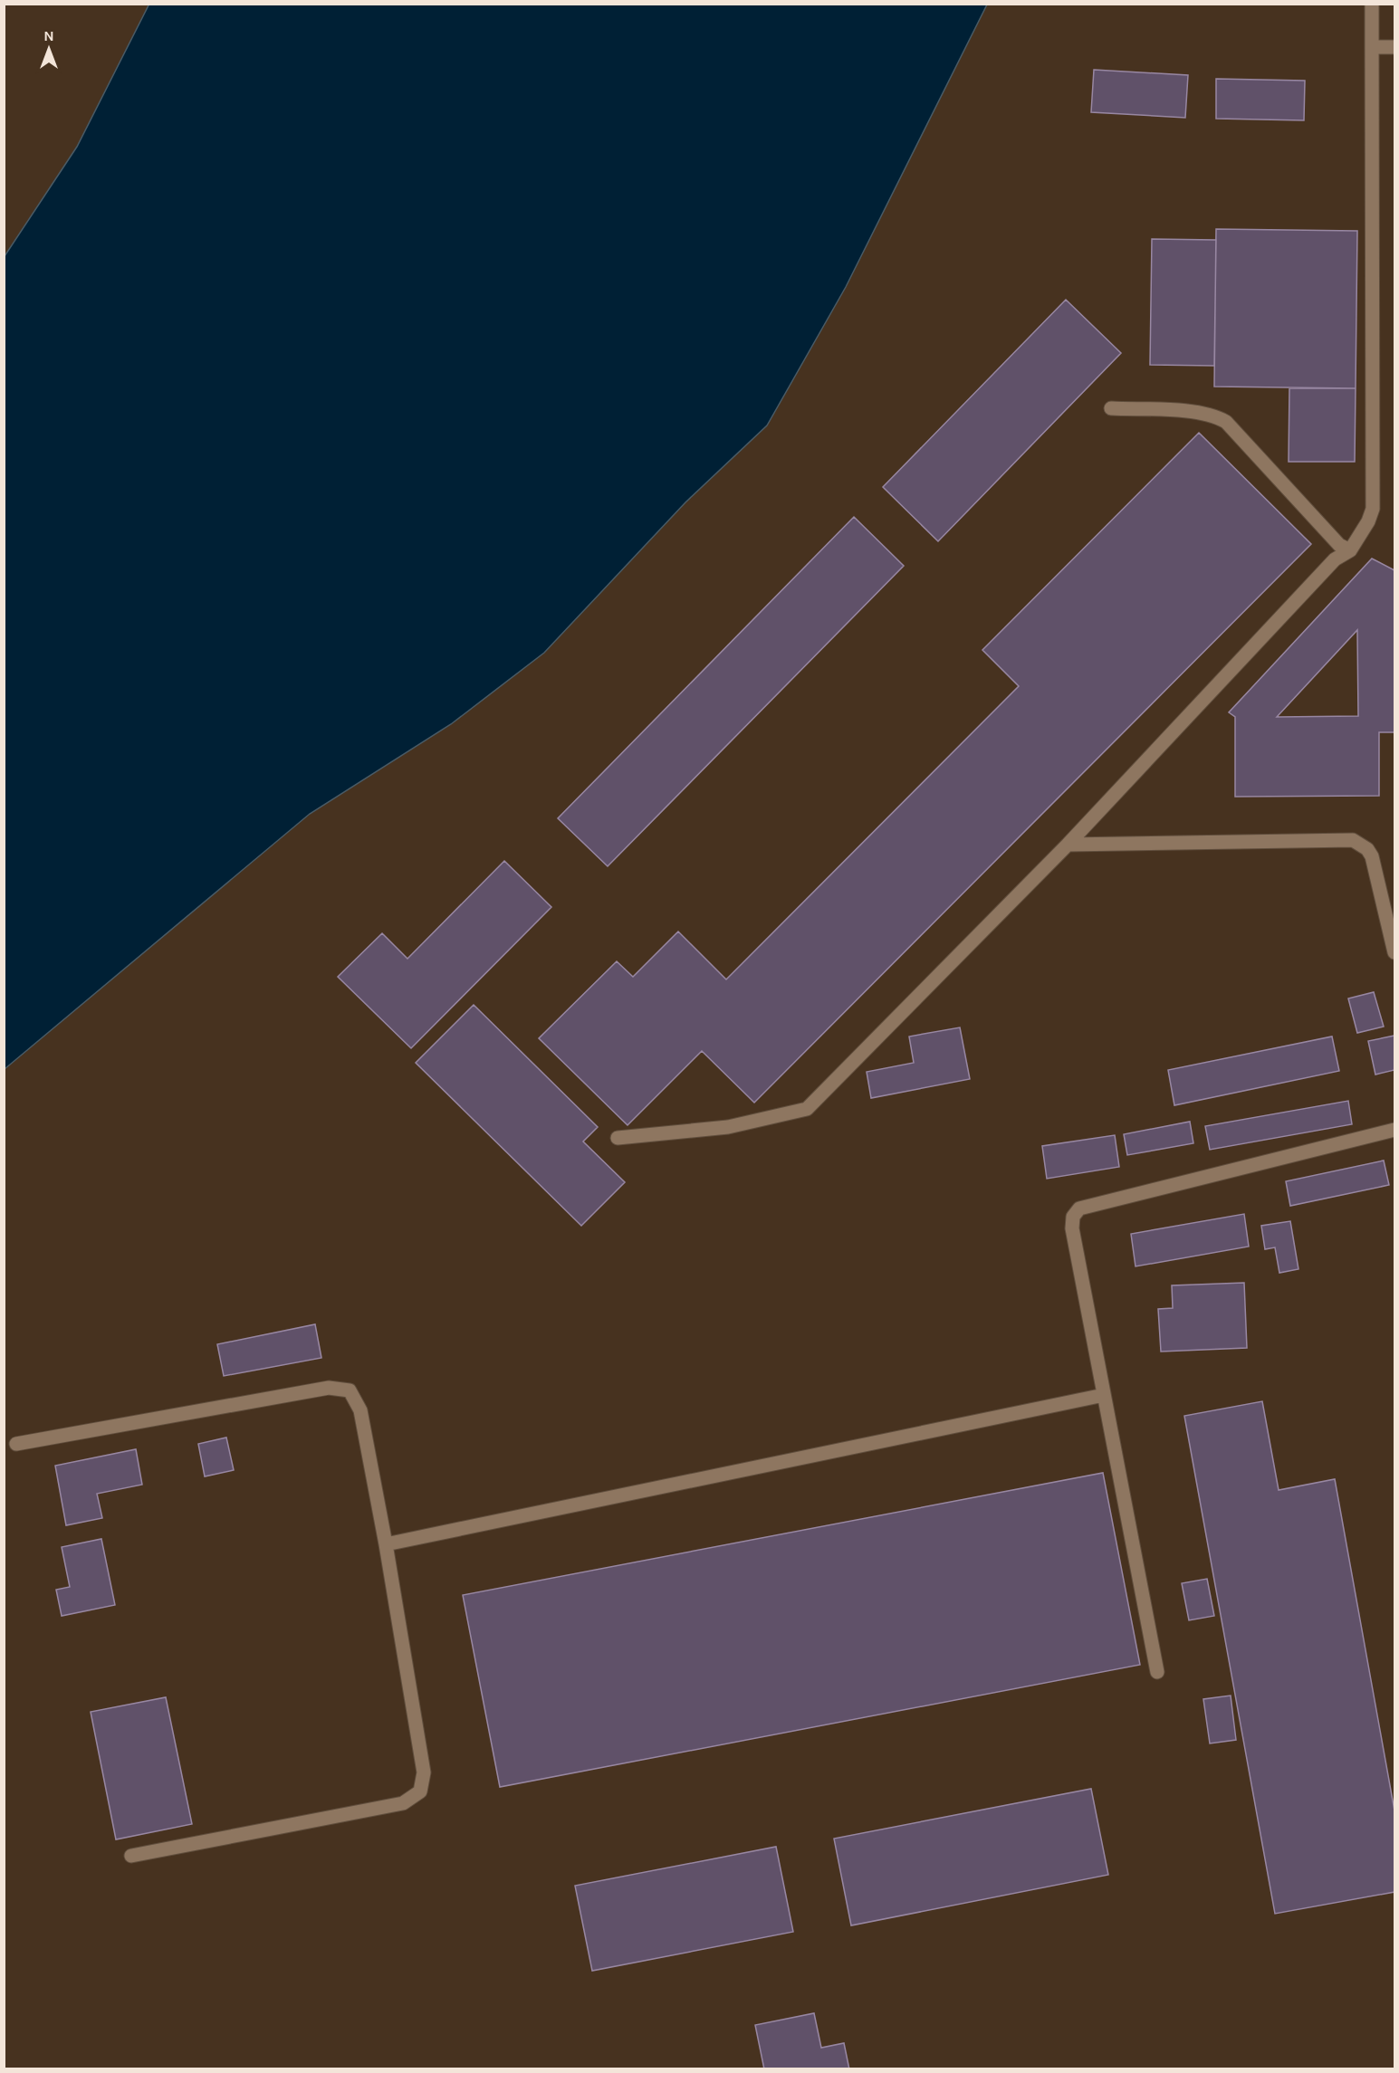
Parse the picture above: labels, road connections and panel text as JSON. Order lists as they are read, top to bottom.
{
  "north": "top"
}
